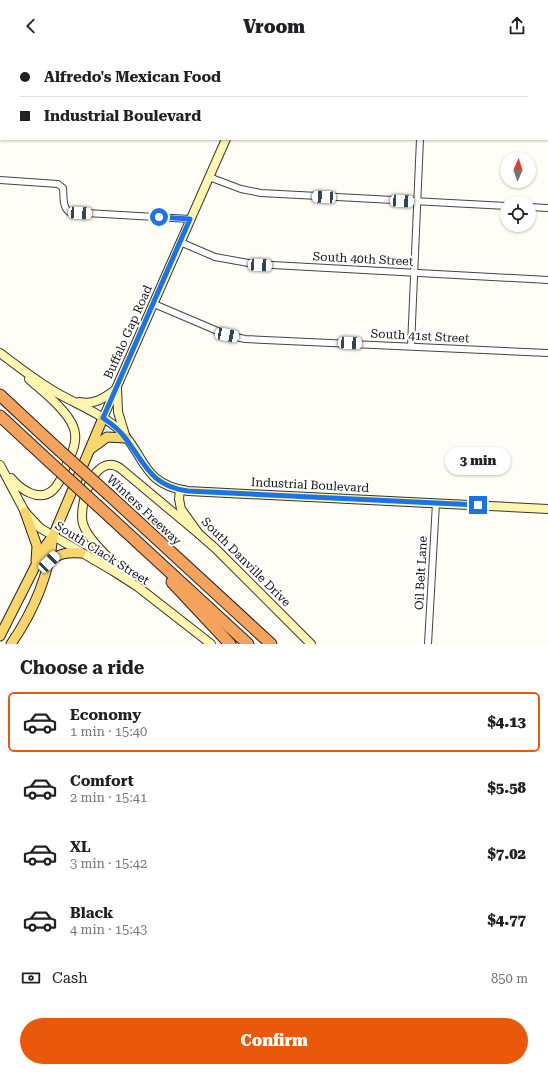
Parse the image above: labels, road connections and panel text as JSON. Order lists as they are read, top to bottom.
{
  "streets": {
    "highway": ["Winters Freeway"],
    "main road": [
      "Buffalo Gap Road",
      "Industrial Boulevard",
      "South Clack Street",
      "South Danville Drive"
    ],
    "street": ["South 40th Street", "South 41st Street", "Oil Belt Lane"]
  },
  "crossings": [
    ["South 40th Street", "Buffalo Gap Road"],
    ["Buffalo Gap Road", "South 41st Street"],
    ["Buffalo Gap Road", "Industrial Boulevard"],
    ["Buffalo Gap Road", "South Clack Street"],
    ["Industrial Boulevard", "South Danville Drive"],
    ["Industrial Boulevard", "Oil Belt Lane"]
  ],
  "north": "top",
  "page": {
    "header": "Vroom",
    "banner": ["Alfredo's Mexican Food", "Industrial Boulevard"],
    "bubble": "3 min",
    "heading": "Choose a ride",
    "list": [
      {
        "name": "Economy",
        "note": "1 min · 15:40",
        "value": "$4.13"
      },
      {
        "name": "Comfort",
        "note": "2 min · 15:41",
        "value": "$5.58"
      },
      {
        "name": "XL",
        "note": "3 min · 15:42",
        "value": "$7.02"
      },
      {
        "name": "Black",
        "note": "4 min · 15:43",
        "value": "$4.77"
      }
    ],
    "pay": ["Cash", "850 m"],
    "buttons": "Confirm"
  }
}
